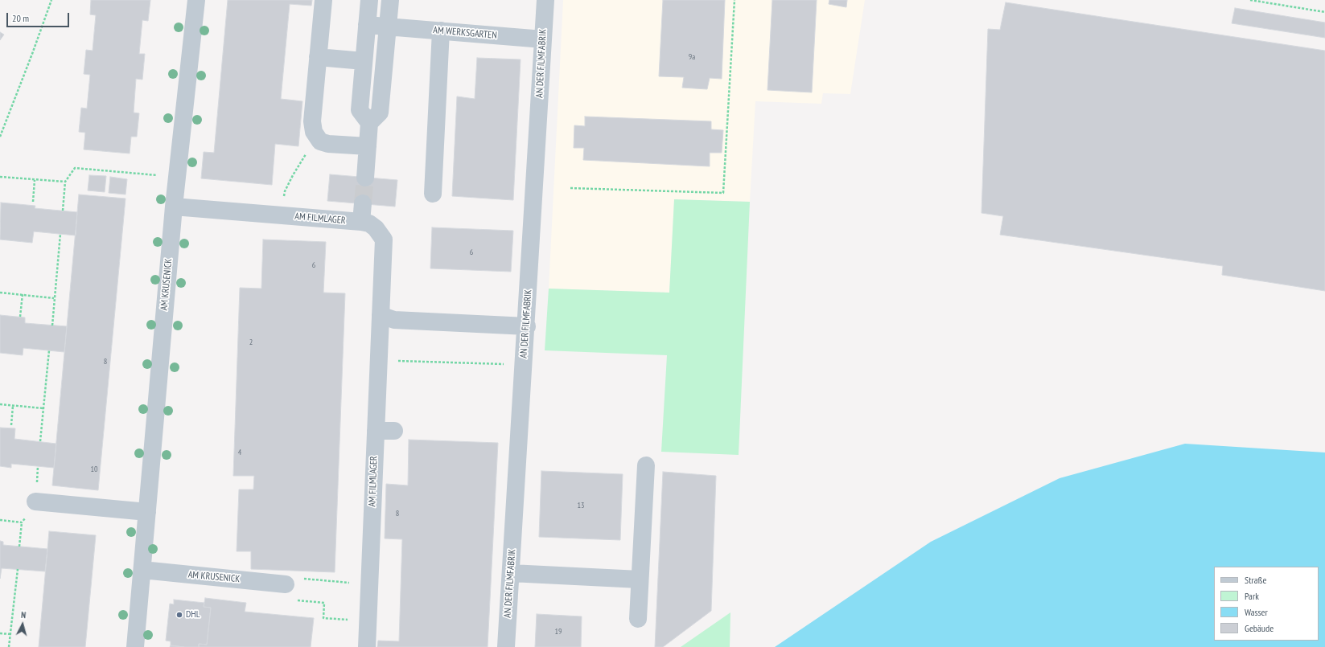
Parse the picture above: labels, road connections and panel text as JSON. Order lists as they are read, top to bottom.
{
  "streets": {
    "street": [
      "AM WERKSGARTEN",
      "AN DER FILMFABRIK",
      "AM FILMLAGER",
      "AM KRUSENICK"
    ]
  },
  "crossings": [
    ["AM WERKSGARTEN", "AN DER FILMFABRIK"],
    ["AM FILMLAGER", "AM KRUSENICK"]
  ],
  "places": ["DHL"],
  "house_numbers": [
    "9a",
    "6",
    "6",
    "2",
    "8",
    "4",
    "10",
    "13",
    "8",
    "19"
  ],
  "legend": [
    "Straße",
    "Park",
    "Wasser",
    "Gebäude"
  ],
  "scale_bar": "20 m",
  "north": "top"
}
